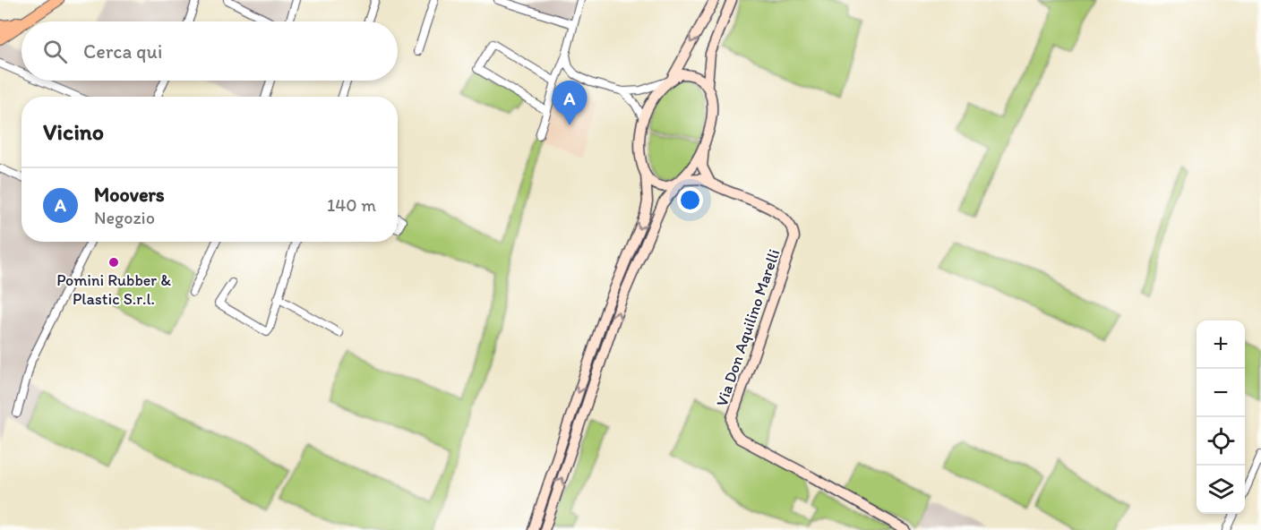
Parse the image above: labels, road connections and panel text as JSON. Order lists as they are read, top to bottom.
{
  "streets": {
    "street": ["Via Don Aquilino Marelli"]
  },
  "places": ["Pomini Rubber & Plastic S.r.l."],
  "page": {
    "search": "Cerca qui",
    "pins": "A",
    "heading": "Vicino",
    "list": [
      {
        "mark": "A",
        "name": "Moovers",
        "note": "Negozio",
        "value": "140 m"
      }
    ],
    "map_buttons": ["+", "−"]
  }
}
